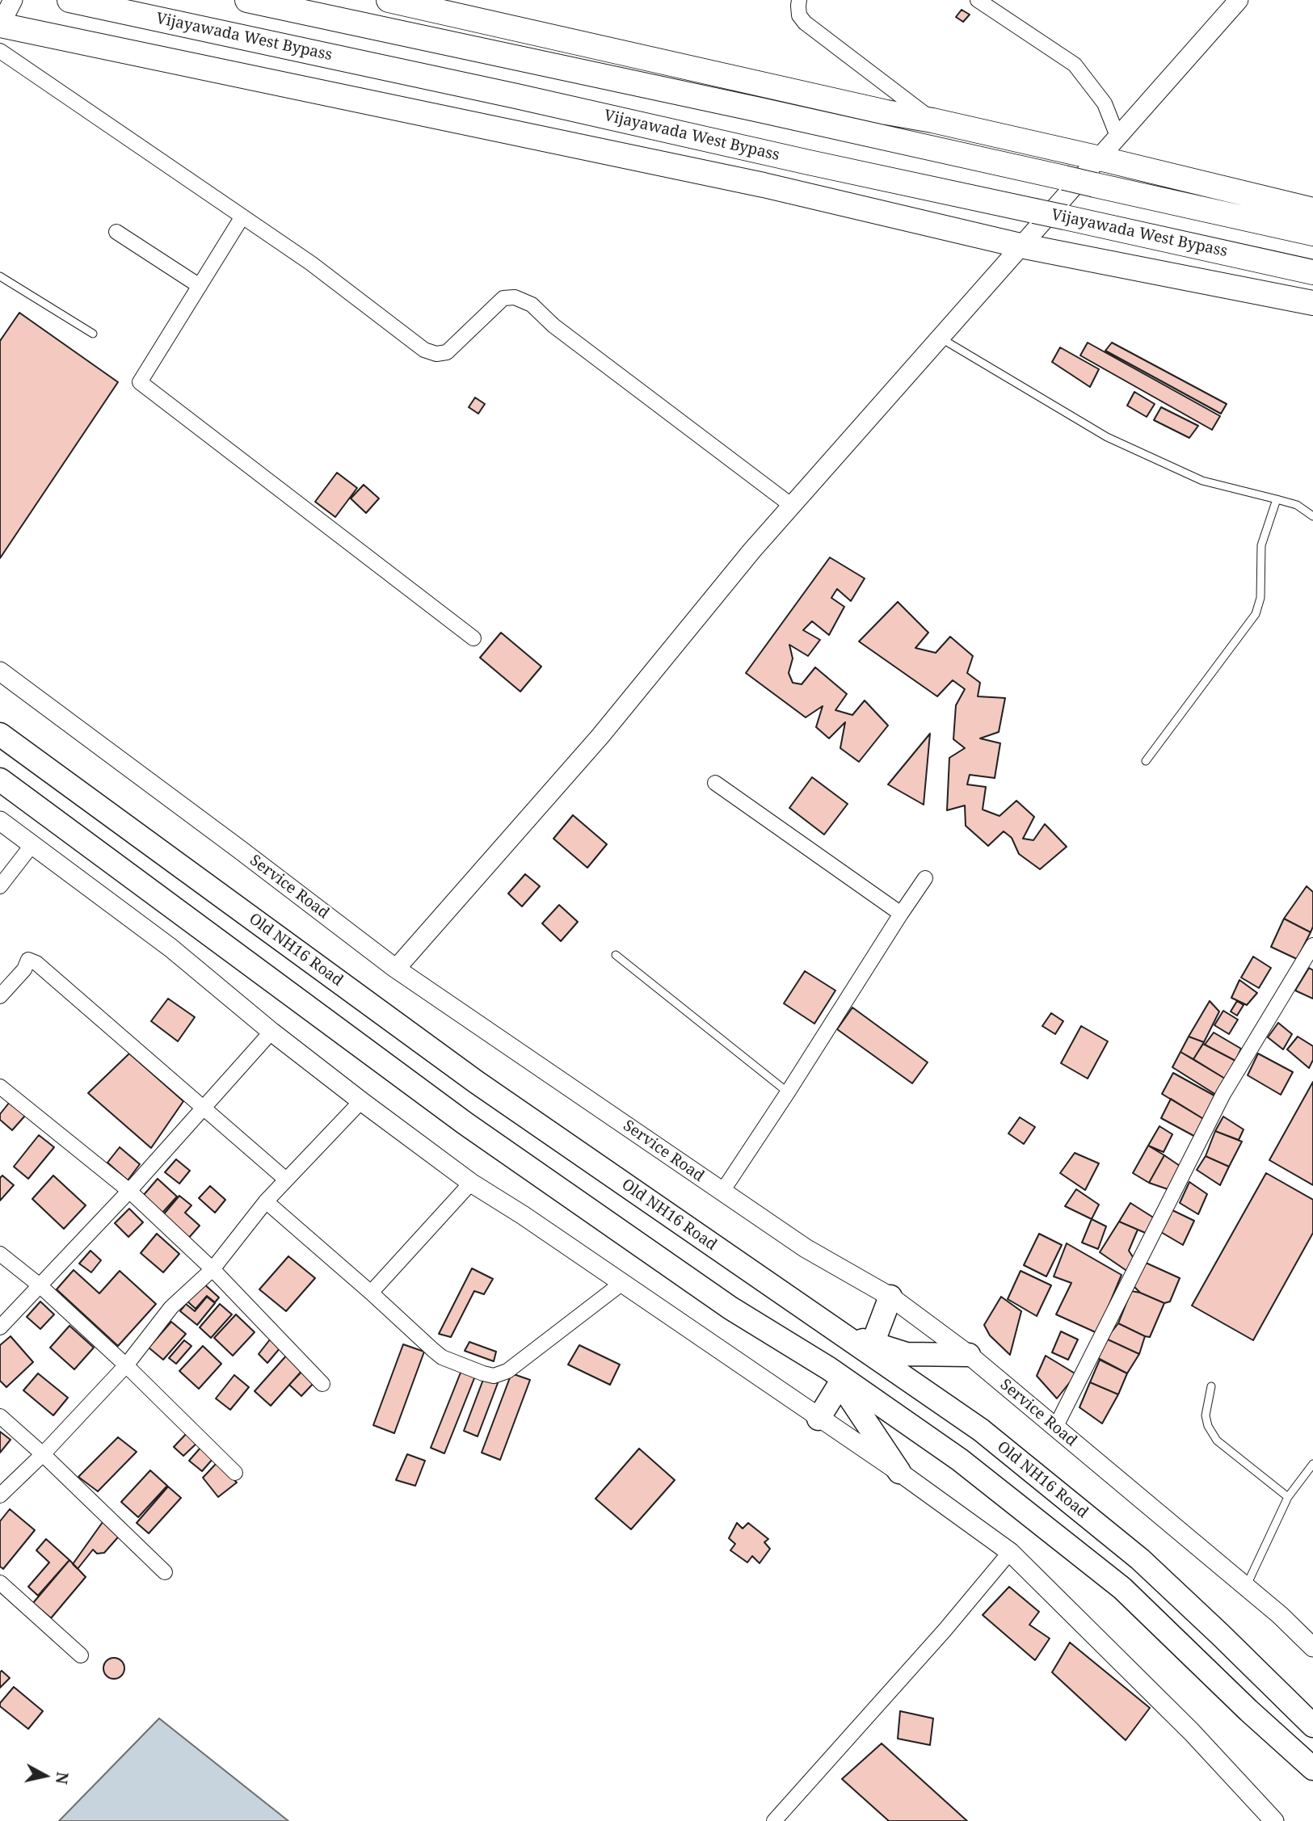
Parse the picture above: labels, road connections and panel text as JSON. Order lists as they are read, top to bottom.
{
  "streets": {
    "highway": ["Vijayawada West Bypass"],
    "main road": ["Old NH16 Road"],
    "street": ["Service Road"]
  },
  "north": "right"
}
